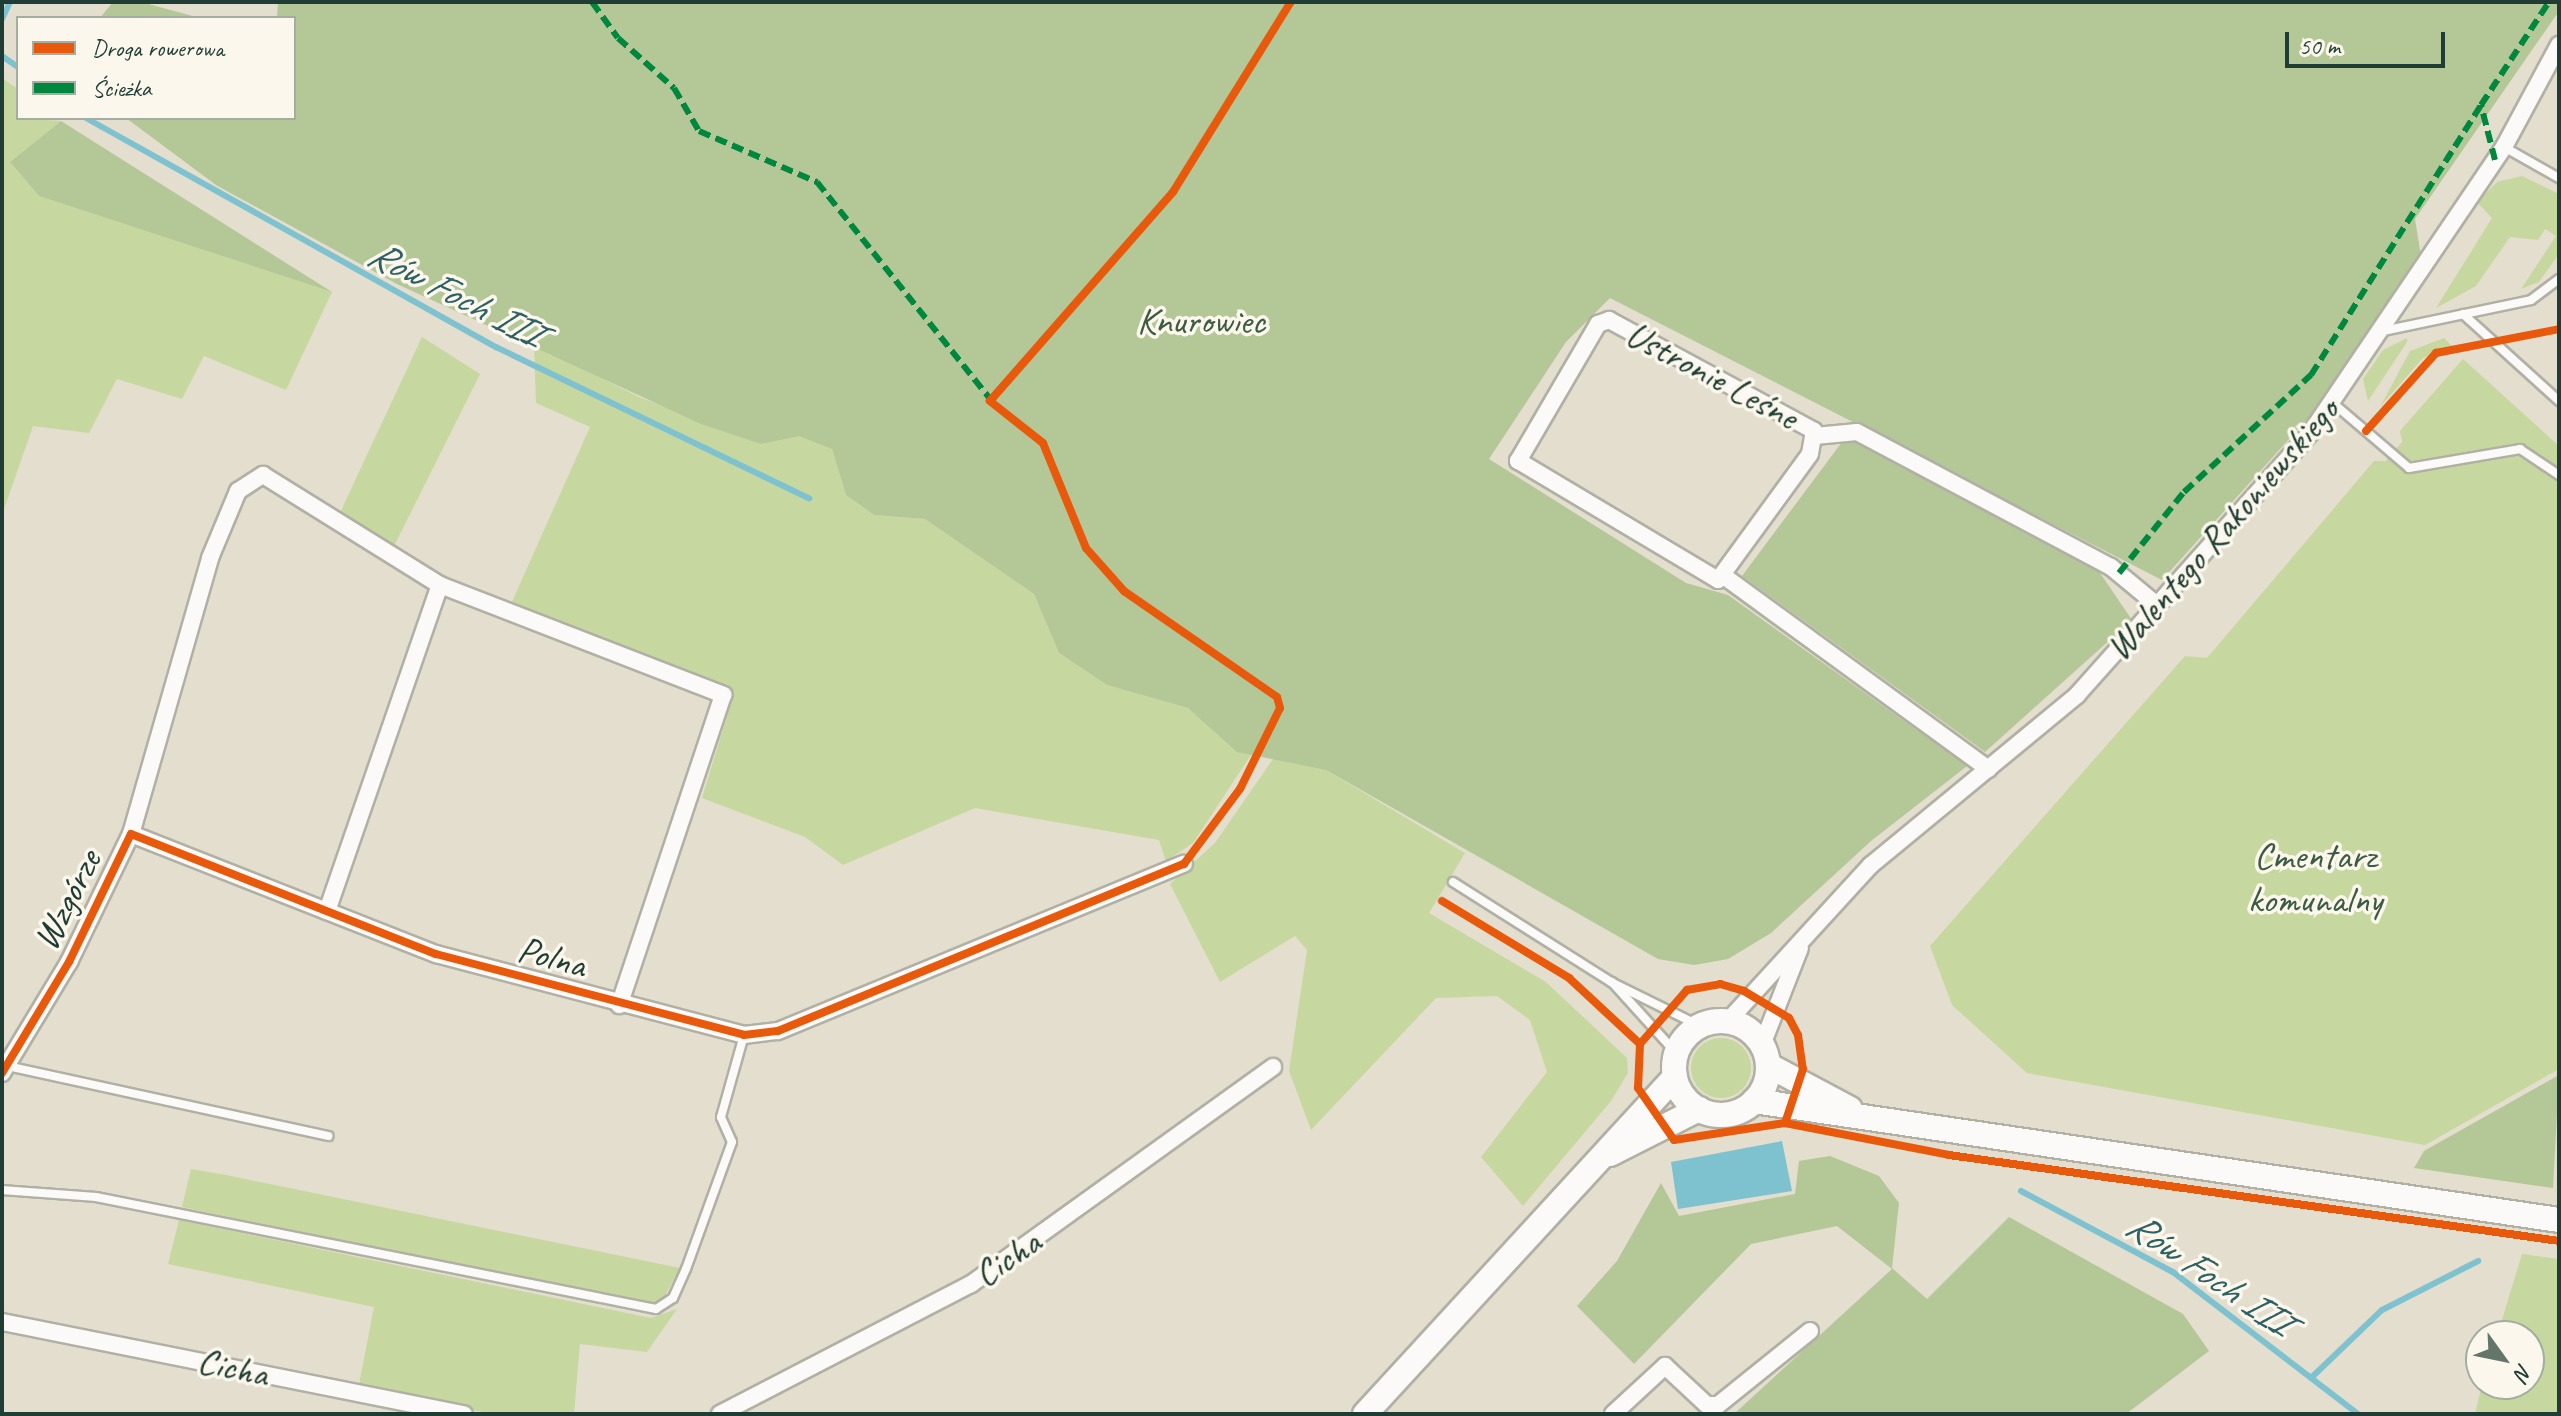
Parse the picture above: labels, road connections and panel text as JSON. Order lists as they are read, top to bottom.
{
  "streets": {
    "street": [
      "Ustronie Leśne",
      "Walentego Rakoniewskiego",
      "Wzgórze",
      "Polna",
      "Cicha"
    ]
  },
  "crossings": [
    ["Ustronie Leśne", "Walentego Rakoniewskiego"],
    ["Wzgórze", "Polna"]
  ],
  "water": ["Rów Foch III"],
  "parks": ["Knurowiec", "Cmentarz komunalny"],
  "legend": ["Droga rowerowa", "Ścieżka"],
  "scale_bar": "50 m",
  "north": "bottom right"
}
